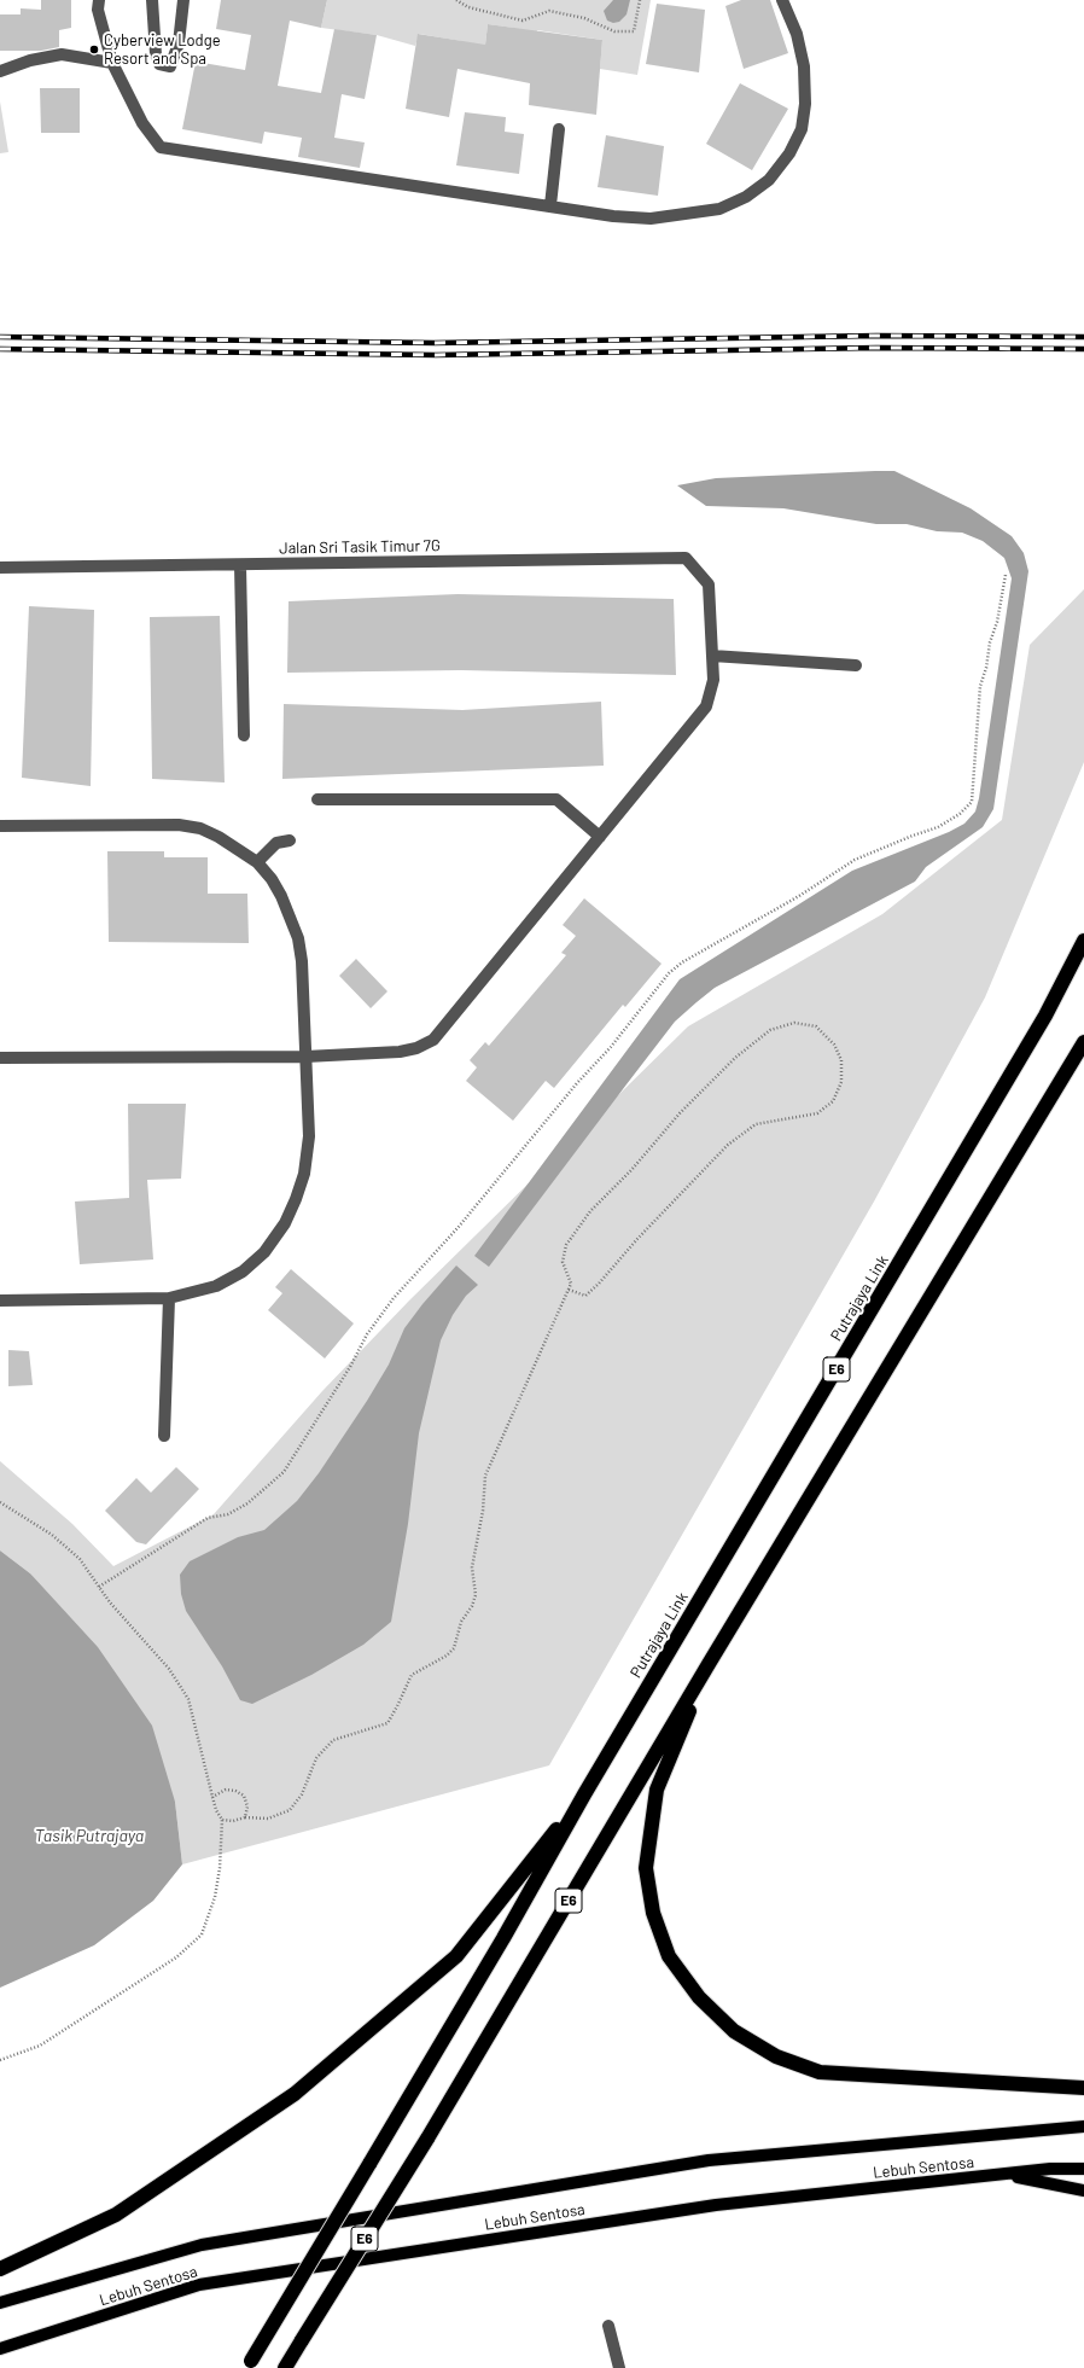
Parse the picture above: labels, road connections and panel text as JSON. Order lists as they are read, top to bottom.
{
  "streets": {
    "highway": ["Putrajaya Link", "E6"],
    "main road": ["Lebuh Sentosa"],
    "street": ["Jalan Sri Tasik Timur 7G"]
  },
  "crossings": [
    ["Putrajaya Link", "E6"]
  ],
  "water": ["Tasik Putrajaya"],
  "places": ["Cyberview Lodge Resort and Spa"]
}
